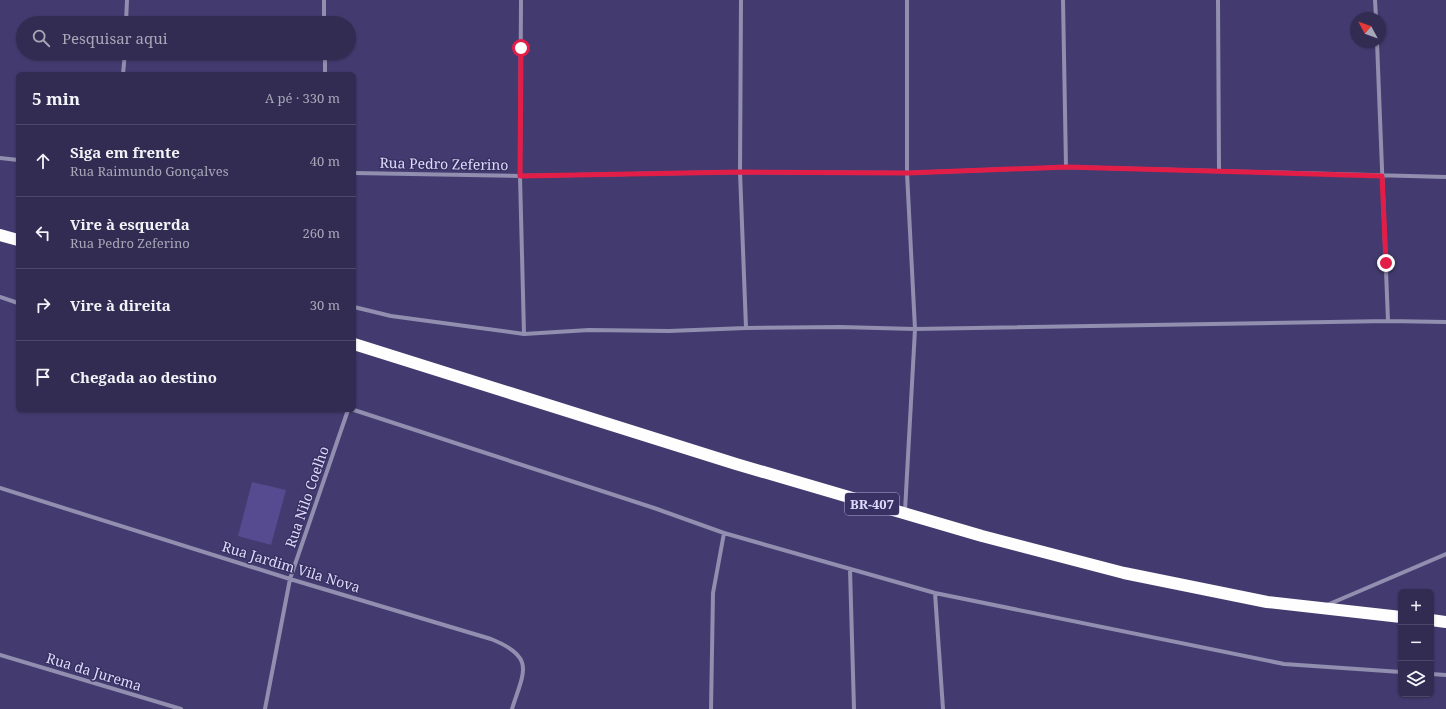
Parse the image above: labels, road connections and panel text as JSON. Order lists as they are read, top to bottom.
{
  "streets": {
    "highway": ["BR-407"],
    "street": [
      "Rua Pedro Zeferino",
      "Rua Nilo Coelho",
      "Rua Jardim Vila Nova",
      "Rua da Jurema"
    ]
  },
  "crossings": [
    ["Rua Nilo Coelho", "Rua Jardim Vila Nova"]
  ],
  "north": "top left",
  "page": {
    "search": "Pesquisar aqui",
    "heading": ["5 min", "A pé · 330 m"],
    "list": [
      ["Siga em frente", "Rua Raimundo Gonçalves", "40 m"],
      ["Vire à esquerda", "Rua Pedro Zeferino", "260 m"],
      ["Vire à direita", "30 m"],
      "Chegada ao destino"
    ],
    "map_buttons": ["+", "−"]
  }
}
